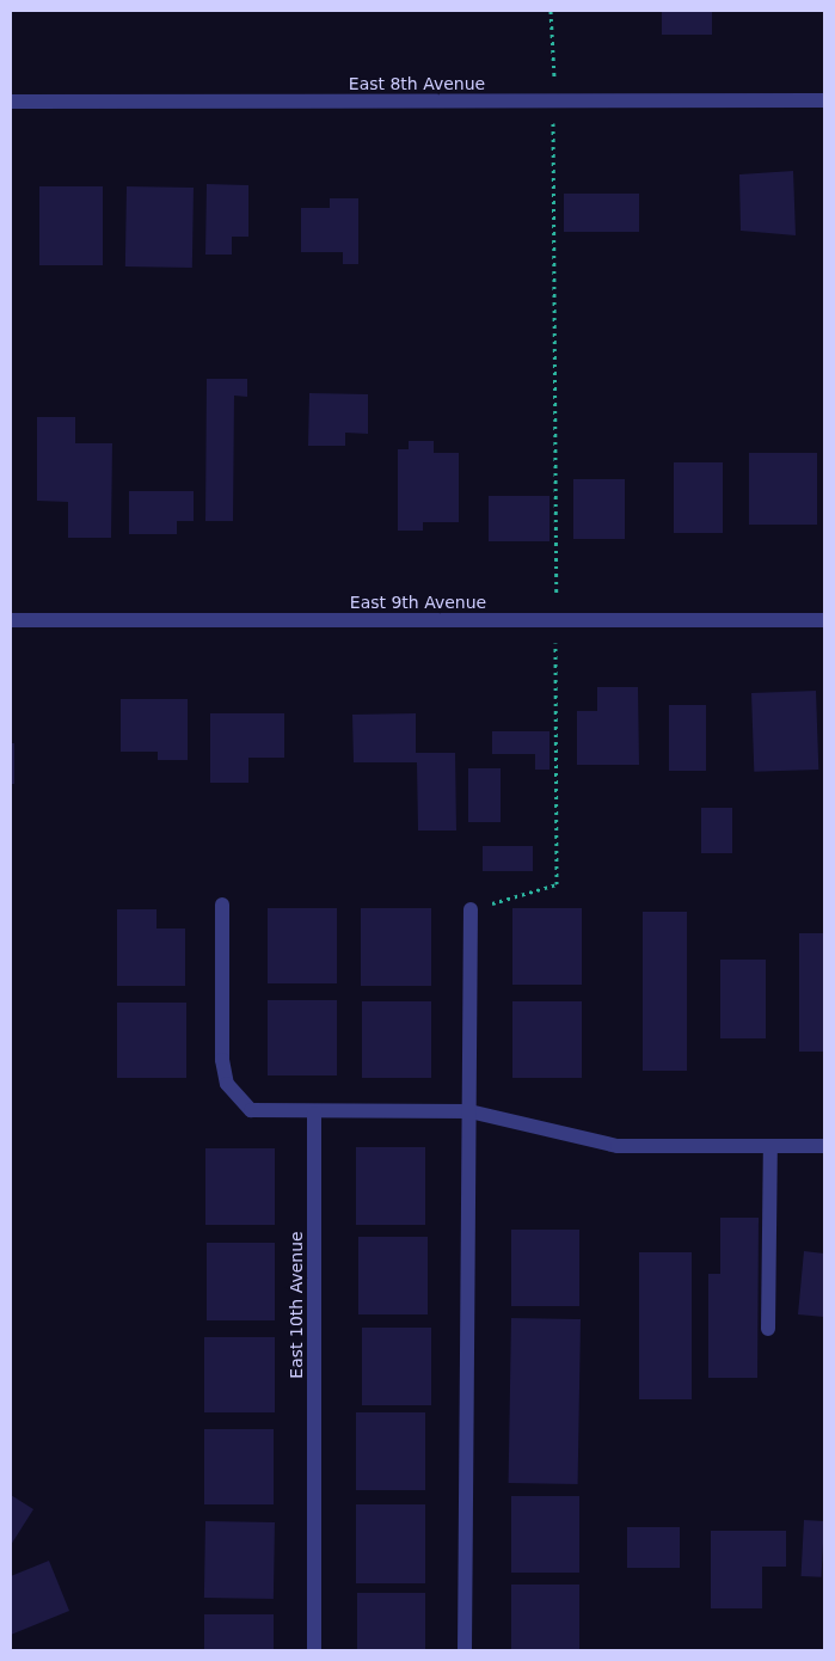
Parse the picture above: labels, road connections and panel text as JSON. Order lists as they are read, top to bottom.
{
  "streets": {
    "street": ["East 8th Avenue", "East 9th Avenue", "East 10th Avenue"]
  }
}
